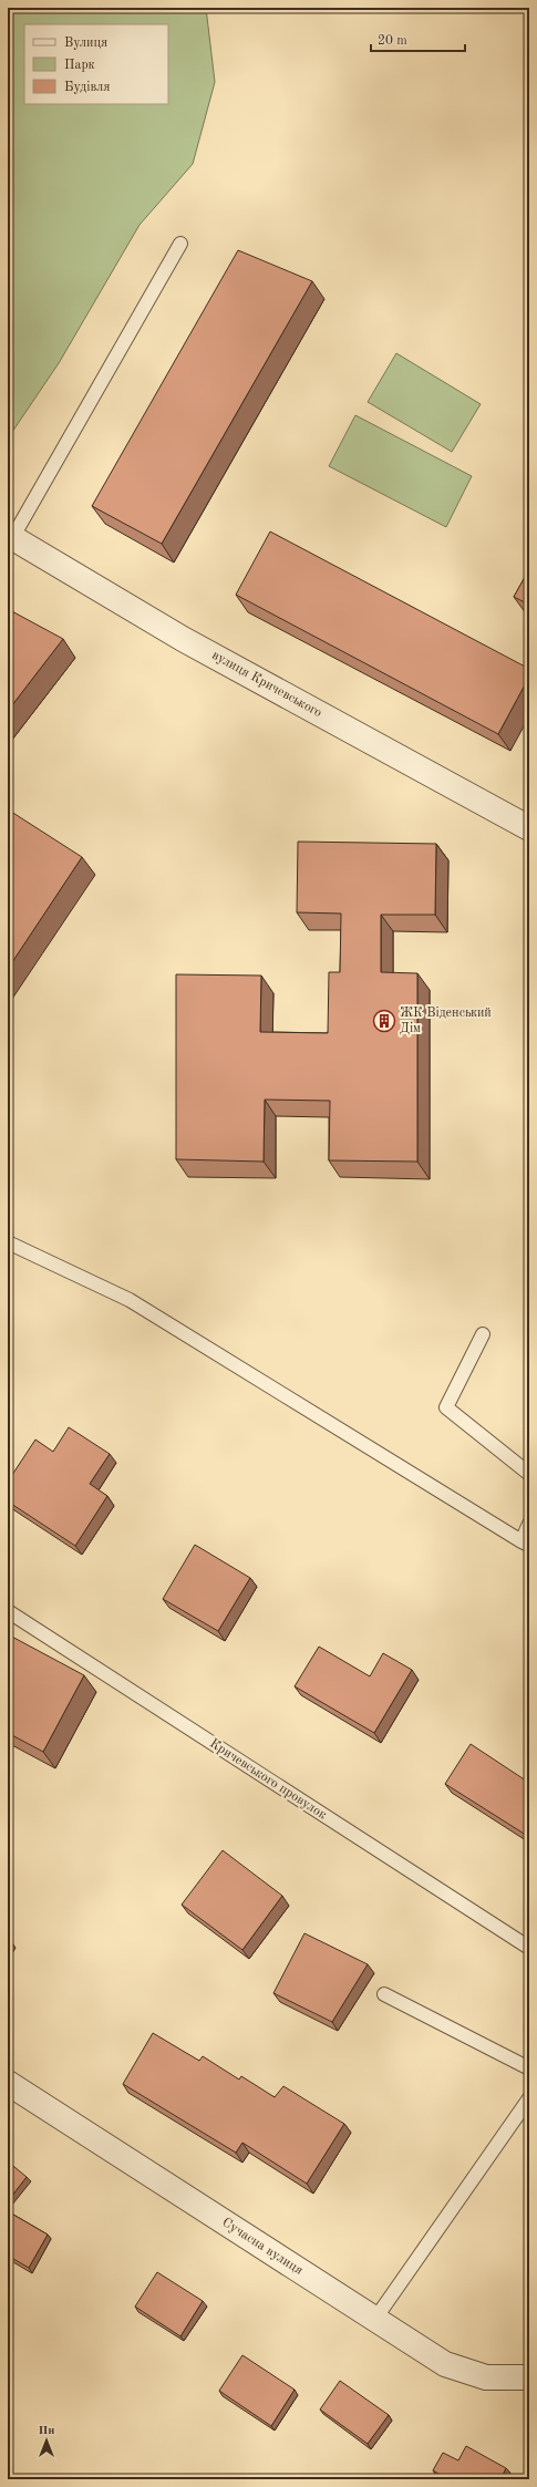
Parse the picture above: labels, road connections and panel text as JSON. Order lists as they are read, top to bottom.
{
  "streets": {
    "street": ["вулиця Кричевського", "Сучасна вулиця"],
    "lane": ["Кричевського провулок"]
  },
  "places": {
    "building": ["ЖК Віденський Дім"]
  },
  "legend": ["Вулиця", "Парк", "Будівля"],
  "scale_bar": "20 m",
  "north": "top"
}
